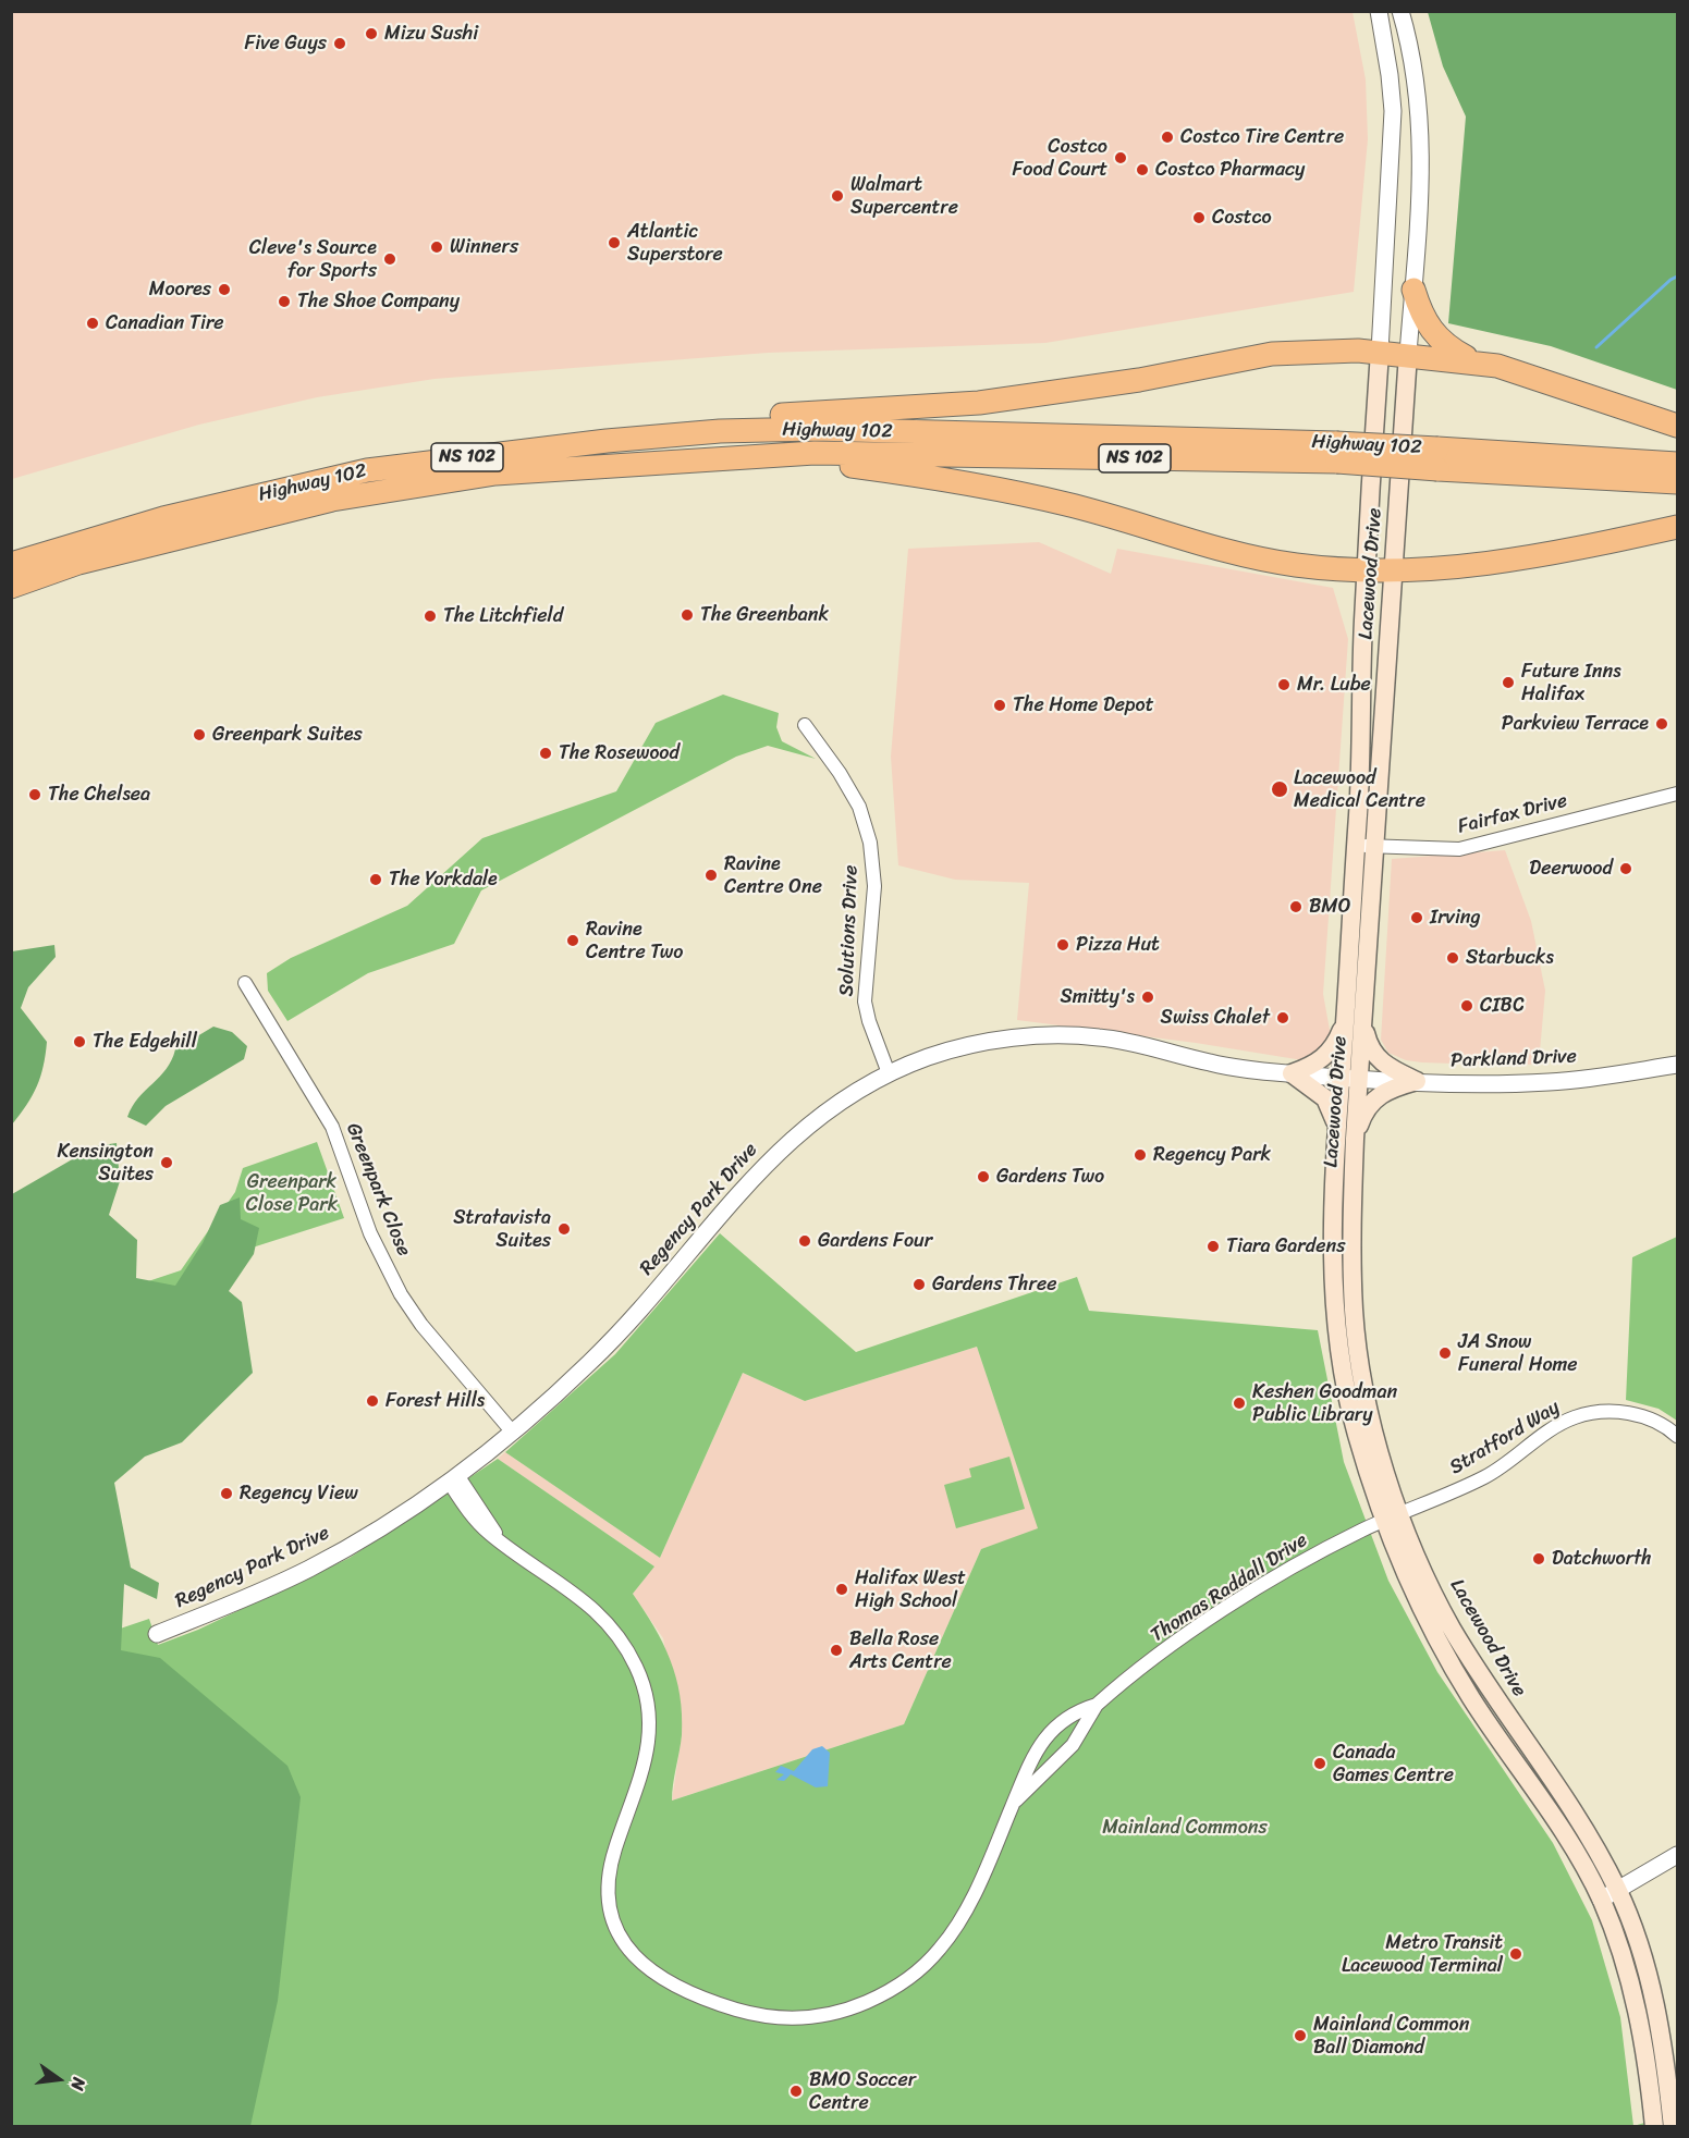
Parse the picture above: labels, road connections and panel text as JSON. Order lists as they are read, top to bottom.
{
  "streets": {
    "highway": ["Highway 102", "NS 102"],
    "main road": ["Lacewood Drive"],
    "street": [
      "Fairfax Drive",
      "Solutions Drive",
      "Parkland Drive",
      "Greenpark Close",
      "Regency Park Drive",
      "Stratford Way",
      "Thomas Raddall Drive"
    ]
  },
  "crossings": [
    ["Lacewood Drive", "Fairfax Drive"],
    ["Lacewood Drive", "Parkland Drive"],
    ["Lacewood Drive", "Regency Park Drive"],
    ["Lacewood Drive", "Stratford Way"],
    ["Lacewood Drive", "Thomas Raddall Drive"],
    ["Solutions Drive", "Regency Park Drive"],
    ["Parkland Drive", "Regency Park Drive"],
    ["Greenpark Close", "Regency Park Drive"],
    ["Regency Park Drive", "Thomas Raddall Drive"],
    ["Stratford Way", "Thomas Raddall Drive"]
  ],
  "parks": ["Greenpark Close Park", "Mainland Commons"],
  "places": [
    "Mizu Sushi",
    "Five Guys",
    "Costco Tire Centre",
    "Costco Food Court",
    "Costco Pharmacy",
    "Walmart Supercentre",
    "Costco",
    "Atlantic Superstore",
    "Winners",
    "Cleve's Source for Sports",
    "Moores",
    "The Shoe Company",
    "Canadian Tire",
    "The Greenbank",
    "The Litchfield",
    "Future Inns Halifax",
    "Mr. Lube",
    "The Home Depot",
    "Parkview Terrace",
    "Greenpark Suites",
    "The Rosewood",
    "Lacewood Medical Centre",
    "The Chelsea",
    "Deerwood",
    "Ravine Centre One",
    "The Yorkdale",
    "BMO",
    "Irving",
    "Ravine Centre Two",
    "Pizza Hut",
    "Starbucks",
    "Smitty's",
    "CIBC",
    "Swiss Chalet",
    "The Edgehill",
    "Regency Park",
    "Kensington Suites",
    "Gardens Two",
    "Stratavista Suites",
    "Gardens Four",
    "Tiara Gardens",
    "Gardens Three",
    "JA Snow Funeral Home",
    "Forest Hills",
    "Keshen Goodman Public Library",
    "Regency View",
    "Datchworth",
    "Halifax West High School",
    "Bella Rose Arts Centre",
    "Canada Games Centre",
    "Metro Transit Lacewood Terminal",
    "Mainland Common Ball Diamond",
    "BMO Soccer Centre"
  ],
  "north": "right"
}
